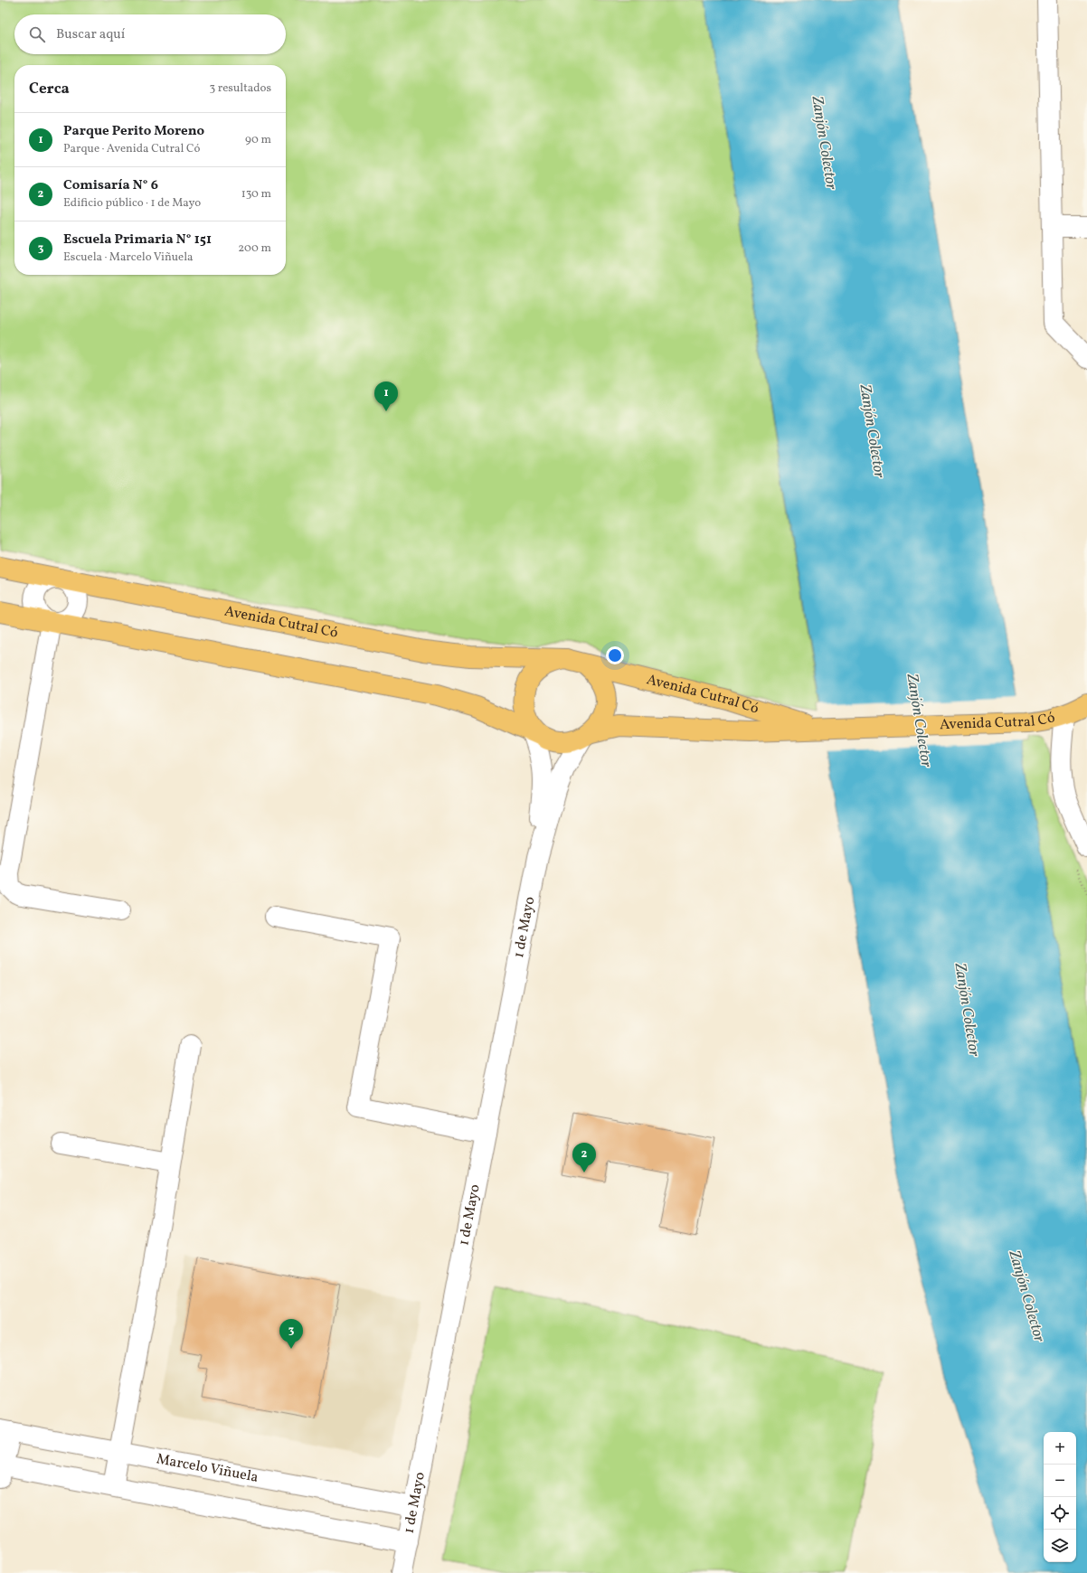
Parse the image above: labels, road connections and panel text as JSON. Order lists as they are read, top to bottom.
{
  "streets": {
    "main road": ["Avenida Cutral Có"],
    "street": ["1 de Mayo", "Marcelo Viñuela"]
  },
  "crossings": [
    ["Avenida Cutral Có", "1 de Mayo"],
    ["1 de Mayo", "Marcelo Viñuela"]
  ],
  "water": ["Zanjón Colector"],
  "page": {
    "search": "Buscar aquí",
    "heading": ["Cerca", "3 resultados"],
    "list": [
      {
        "mark": "1",
        "name": "Parque Perito Moreno",
        "note": "Parque · Avenida Cutral Có",
        "value": "90 m"
      },
      {
        "mark": "2",
        "name": "Comisaría N° 6",
        "note": "Edificio público · 1 de Mayo",
        "value": "130 m"
      },
      {
        "mark": "3",
        "name": "Escuela Primaria N° 151",
        "note": "Escuela · Marcelo Viñuela",
        "value": "200 m"
      }
    ],
    "pins": ["1", "2", "3"],
    "map_buttons": ["+", "−"]
  }
}
